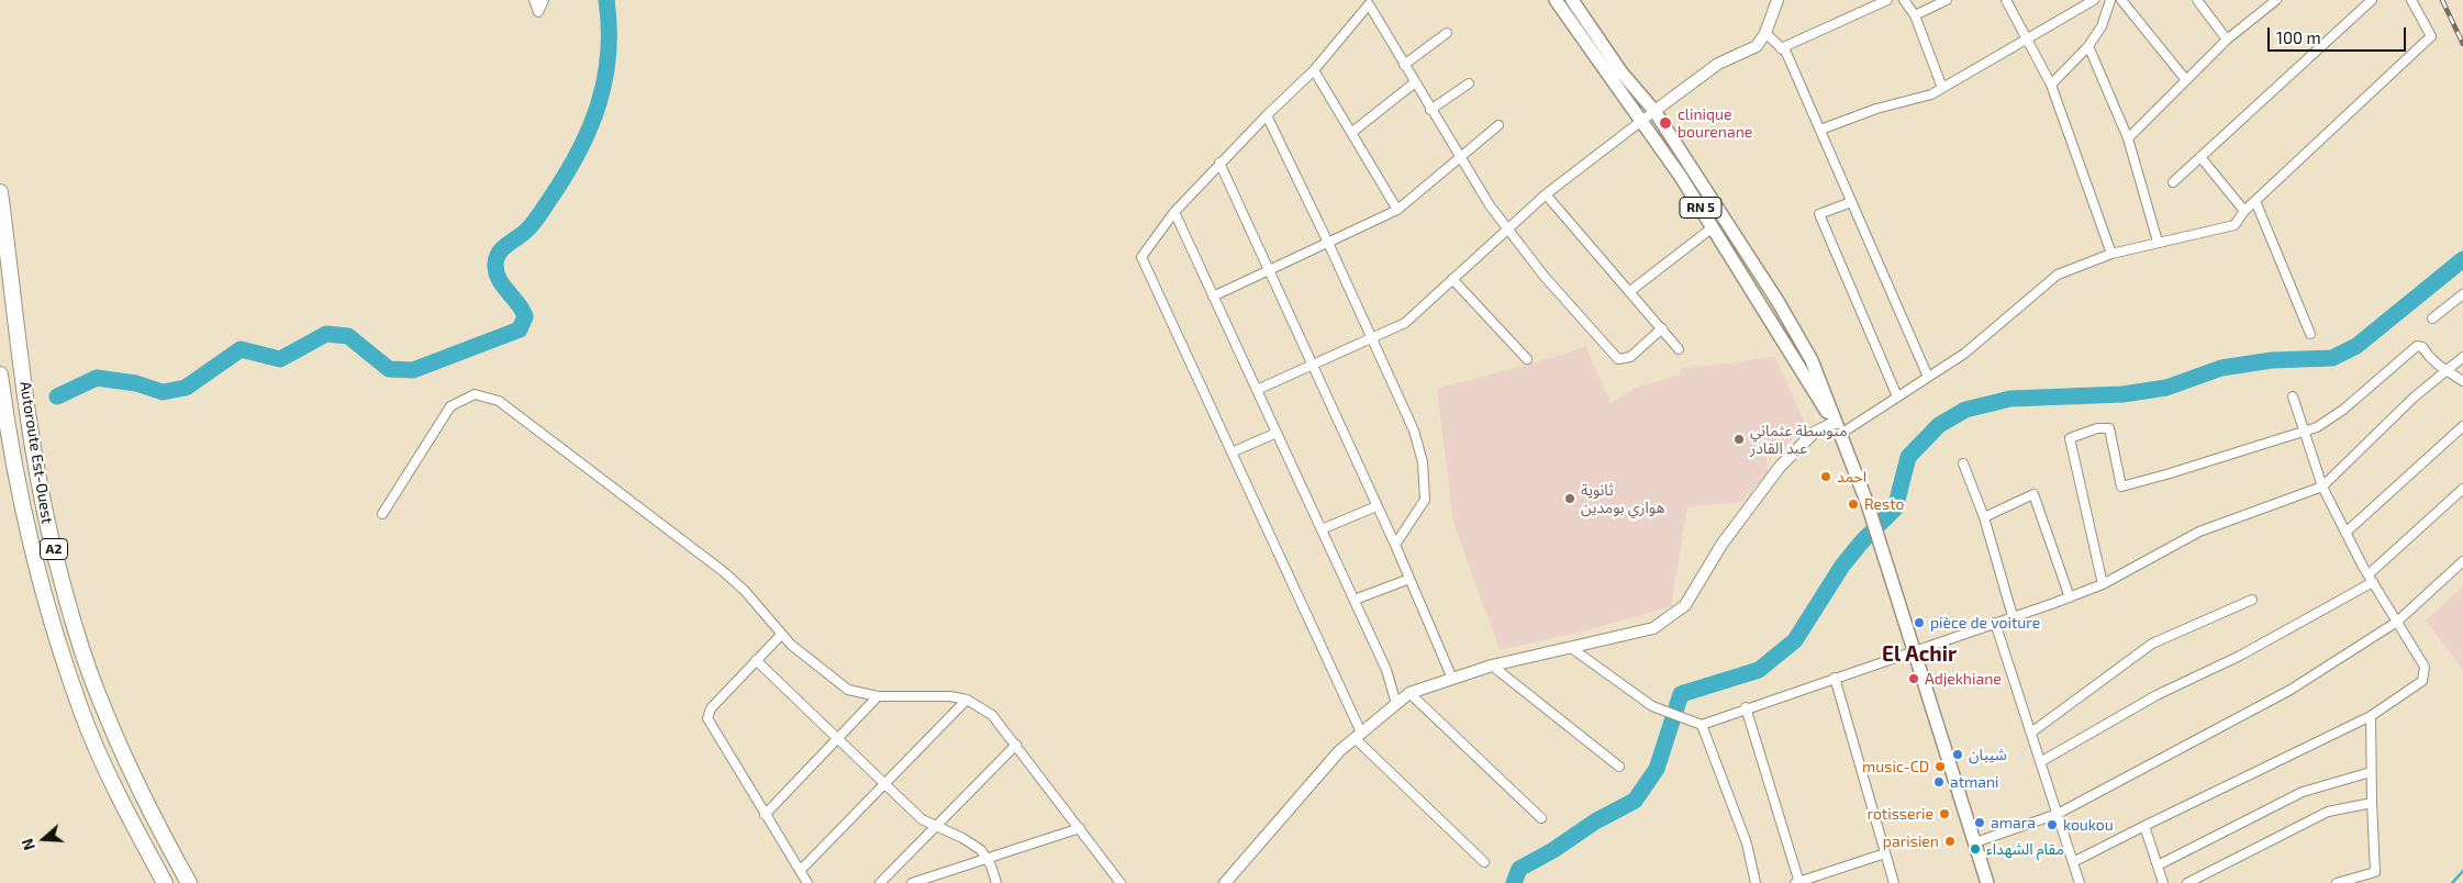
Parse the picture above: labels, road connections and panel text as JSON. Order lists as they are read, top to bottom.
{
  "streets": {
    "highway": ["Autoroute Est-Ouest", "A2"],
    "main road": ["RN 5"]
  },
  "districts": ["El Achir"],
  "places": [
    "clinique bourenane",
    "متوسطة عثماني عبد القادر",
    "احمد",
    "ثانوية هواري بومدين",
    "Resto",
    "pièce de voiture",
    "Adjekhiane",
    "شيبان",
    "music-CD",
    "atmani",
    "rotisserie",
    "amara",
    "koukou",
    "parisien",
    "مقام الشهداء"
  ],
  "scale_bar": "100 m",
  "north": "left"
}
